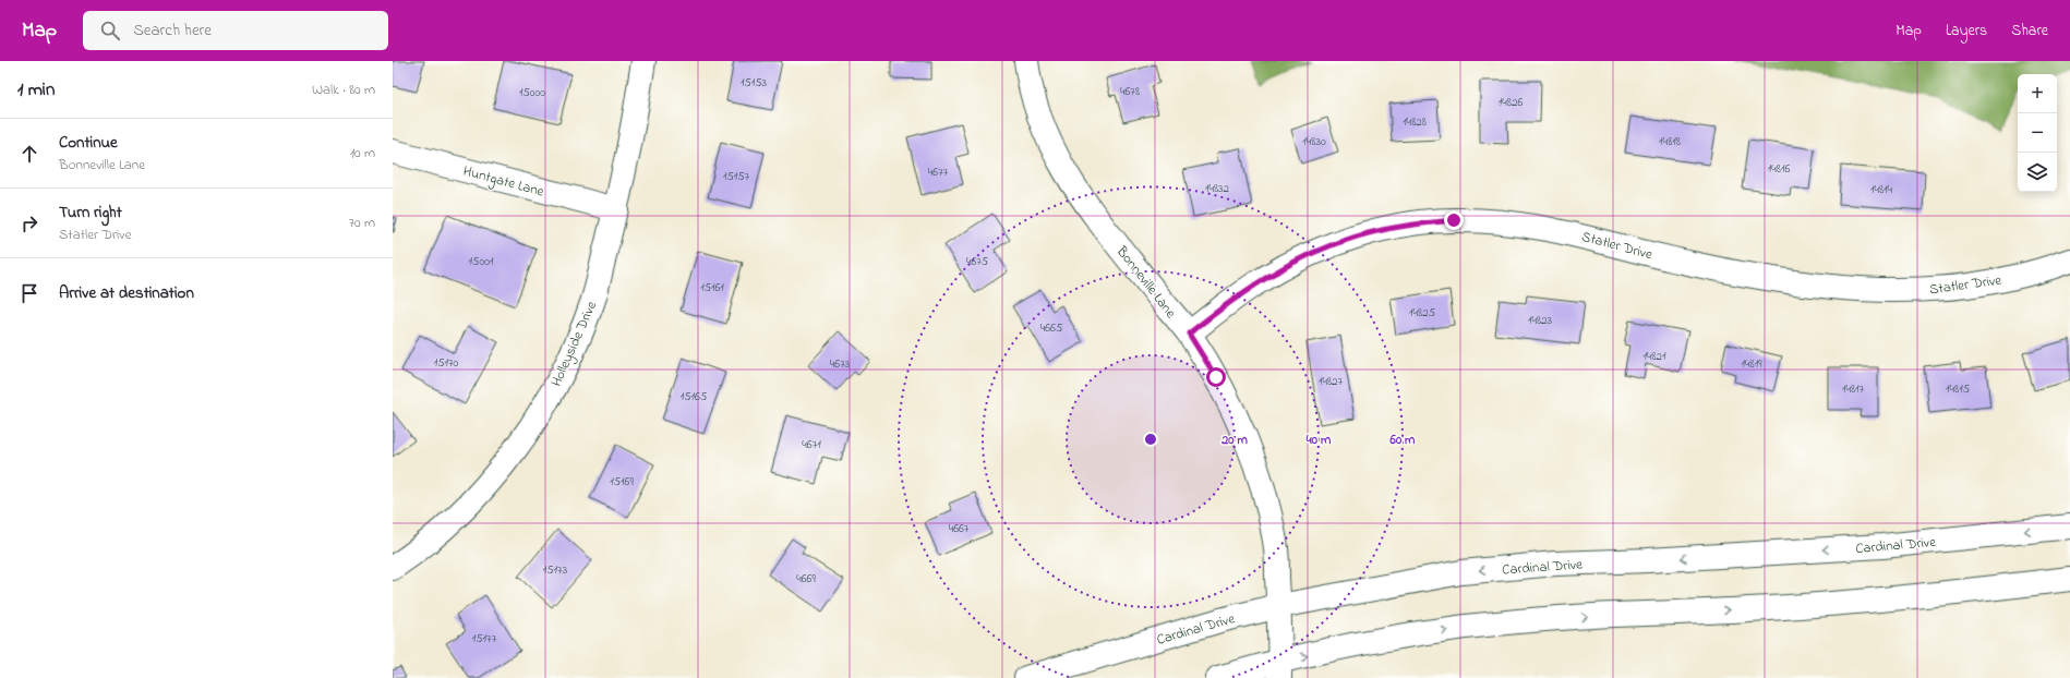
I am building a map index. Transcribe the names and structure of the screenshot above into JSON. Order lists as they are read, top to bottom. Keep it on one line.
{"streets":{"street":["Huntgate Lane","Statler Drive","Bonneville Lane","Holleyside Drive","Cardinal Drive"]},"crossings":[["Huntgate Lane","Holleyside Drive"],["Statler Drive","Bonneville Lane"],["Bonneville Lane","Cardinal Drive"]],"house_numbers":["15153","4678","15000","14826","14828","14830","14818","14816","4677","15157","14832","14814","15001","4675","15161","14825","14823","4665","14821","15170","4673","14819","14827","14817","14815","15165","4671","15169","4667","15173","4669","15177"],"page":{"header":"Map","search":"Search here","nav":["Map","Layers","Share"],"heading":["1 min","Walk · 80 m"],"map_buttons":["+","−"],"list":[["Continue","Bonneville Lane","10 m"],["Turn right","Statler Drive","70 m"],"Arrive at destination"]},"rings":["20 m","40 m","60 m"]}
